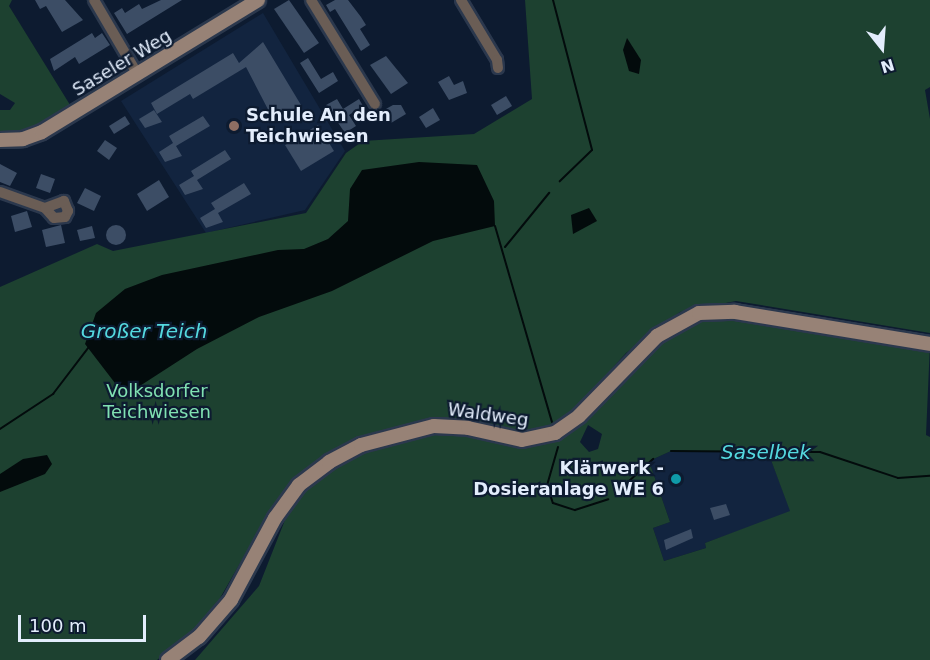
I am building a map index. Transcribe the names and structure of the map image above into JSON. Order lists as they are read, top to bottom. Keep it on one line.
{"streets":{"main road":["Saseler Weg","Waldweg"]},"water":["Großer Teich","Saselbek"],"parks":["Volksdorfer Teichwiesen"],"places":["Schule An den Teichwiesen","Klärwerk - Dosieranlage WE 6"],"scale_bar":"100 m","north":"bottom"}
